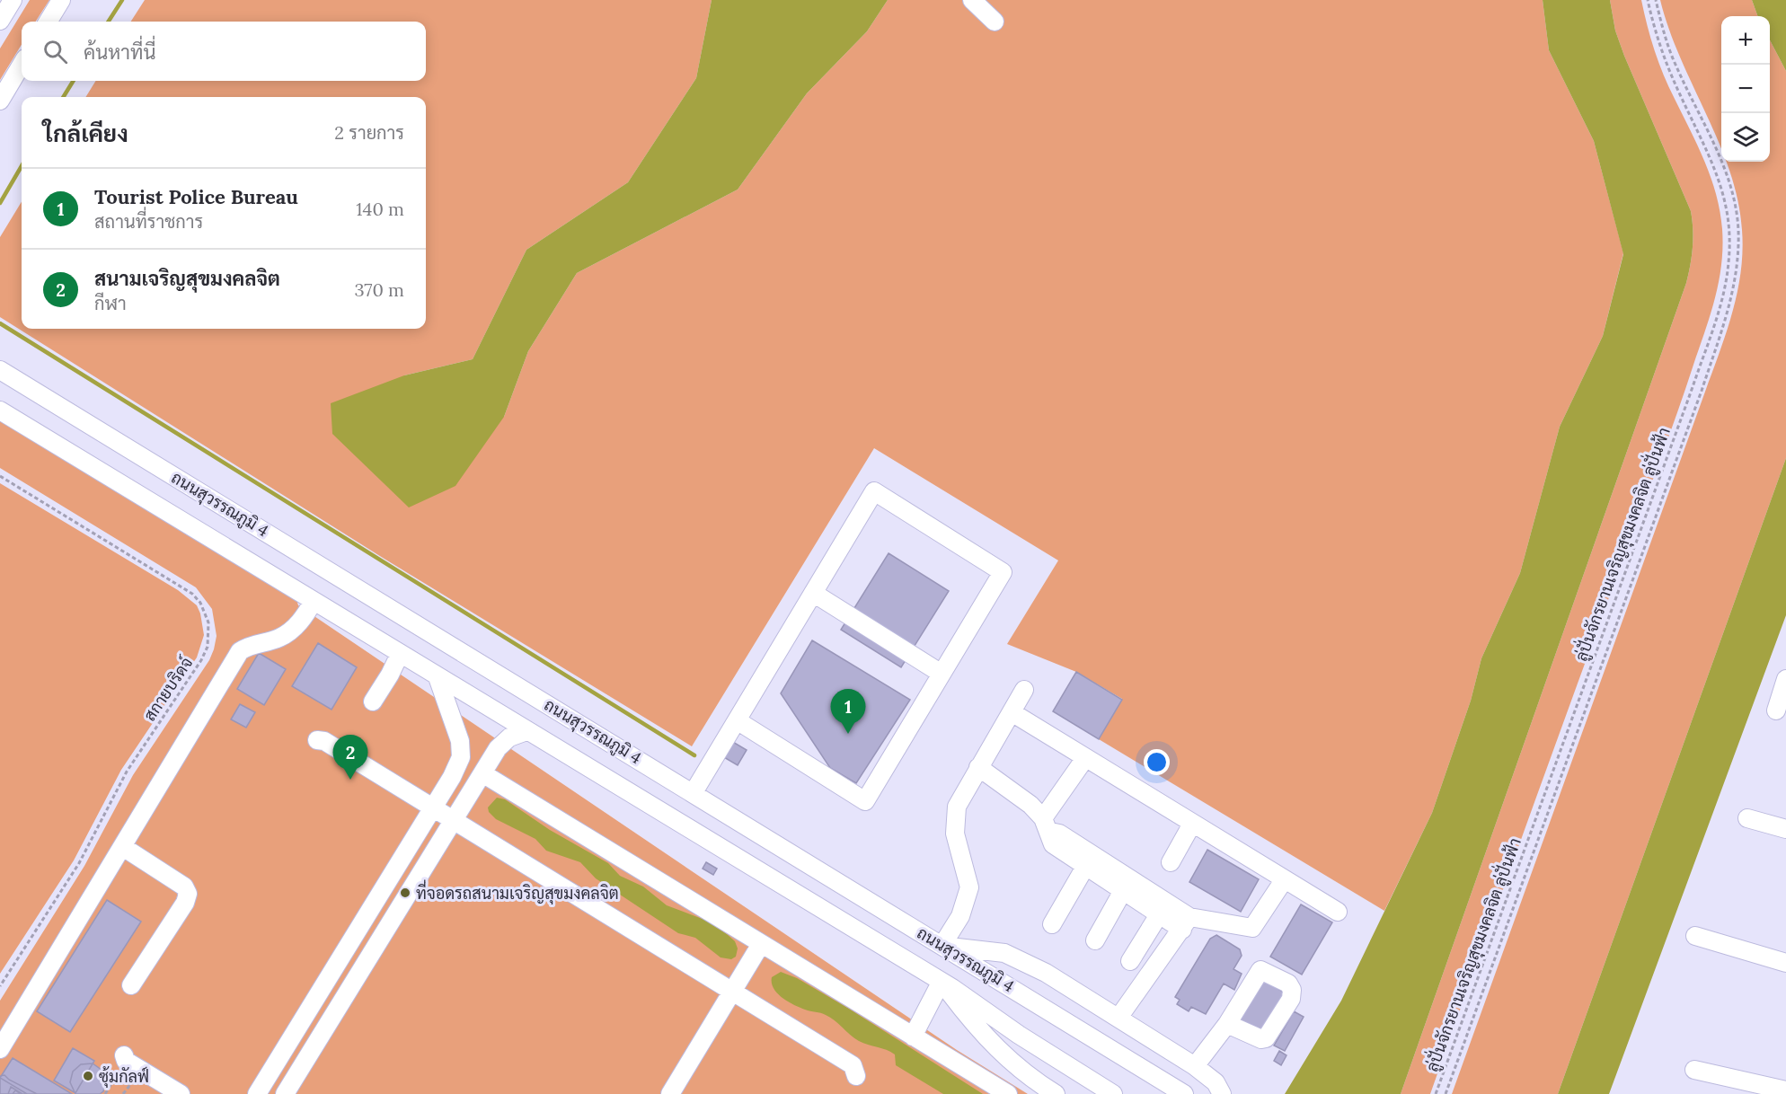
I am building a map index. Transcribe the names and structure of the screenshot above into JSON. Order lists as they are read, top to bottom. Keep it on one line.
{"streets":{"street":["ถนนสุวรรณภูมิ 4"],"path":["ลู่ปั่นจักรยานเจริญสุขมงคลจิต ลู่ปั่นฟ้า","สกายบริดจ์"]},"places":["ที่จอดรถสนามเจริญสุขมงคลจิต","ซุ้มกัลฟ์"],"page":{"map_buttons":["+","−"],"search":"ค้นหาที่นี่","heading":["ใกล้เคียง","2 รายการ"],"list":[{"mark":"1","name":"Tourist Police Bureau","note":"สถานที่ราชการ","value":"140 m"},{"mark":"2","name":"สนามเจริญสุขมงคลจิต","note":"กีฬา","value":"370 m"}],"pins":["1","2"]}}
